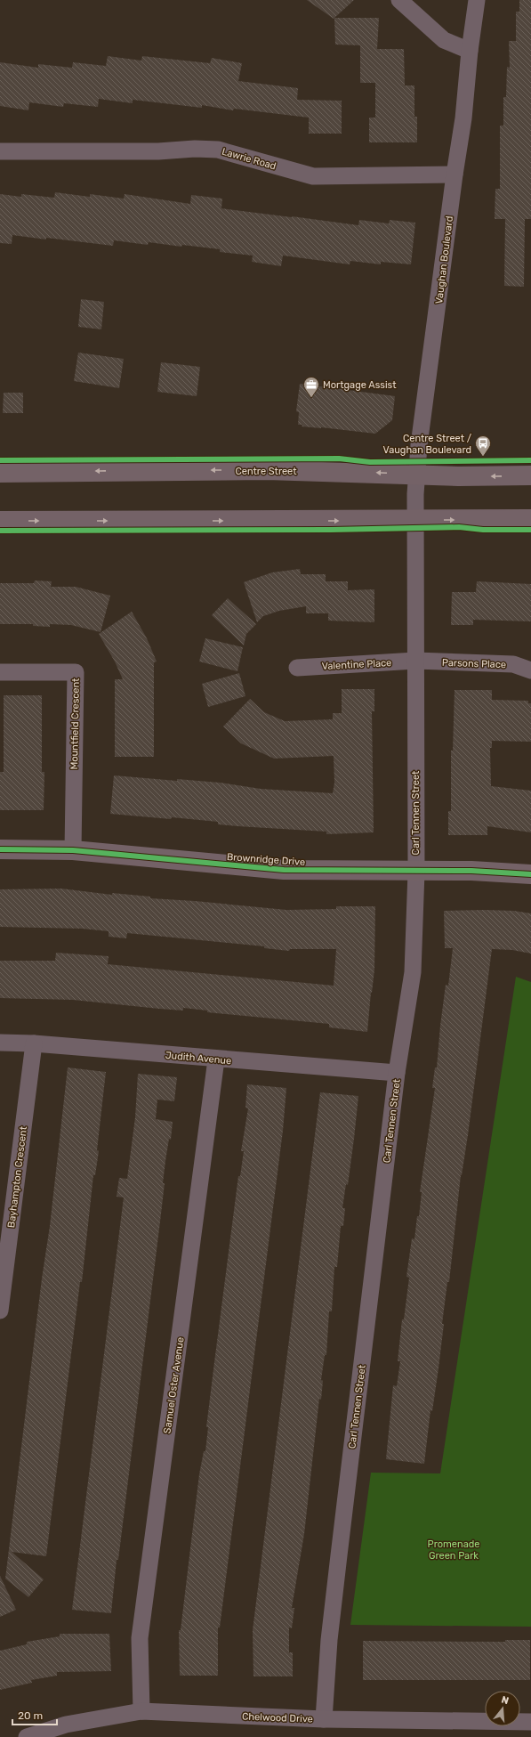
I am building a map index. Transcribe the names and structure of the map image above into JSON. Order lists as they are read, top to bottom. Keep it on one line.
{"streets":{"main road":["Centre Street","Brownridge Drive"],"street":["Lawrie Road","Vaughan Boulevard","Parsons Place","Valentine Place","Mountfield Crescent","Carl Tennen Street","Judith Avenue","Bayhampton Crescent","Samuel Oster Avenue","Chelwood Drive"]},"crossings":[["Lawrie Road","Vaughan Boulevard"],["Vaughan Boulevard","Centre Street"],["Vaughan Boulevard","Carl Tennen Street"],["Parsons Place","Valentine Place"],["Parsons Place","Carl Tennen Street"],["Valentine Place","Carl Tennen Street"],["Mountfield Crescent","Brownridge Drive"],["Carl Tennen Street","Brownridge Drive"],["Carl Tennen Street","Judith Avenue"],["Carl Tennen Street","Chelwood Drive"],["Judith Avenue","Bayhampton Crescent"],["Judith Avenue","Samuel Oster Avenue"],["Samuel Oster Avenue","Chelwood Drive"]],"parks":["Promenade Green Park"],"places":{"office":["Mortgage Assist"],"bus stop":["Centre Street / Vaughan Boulevard"]},"scale_bar":"20 m","north":"top"}
